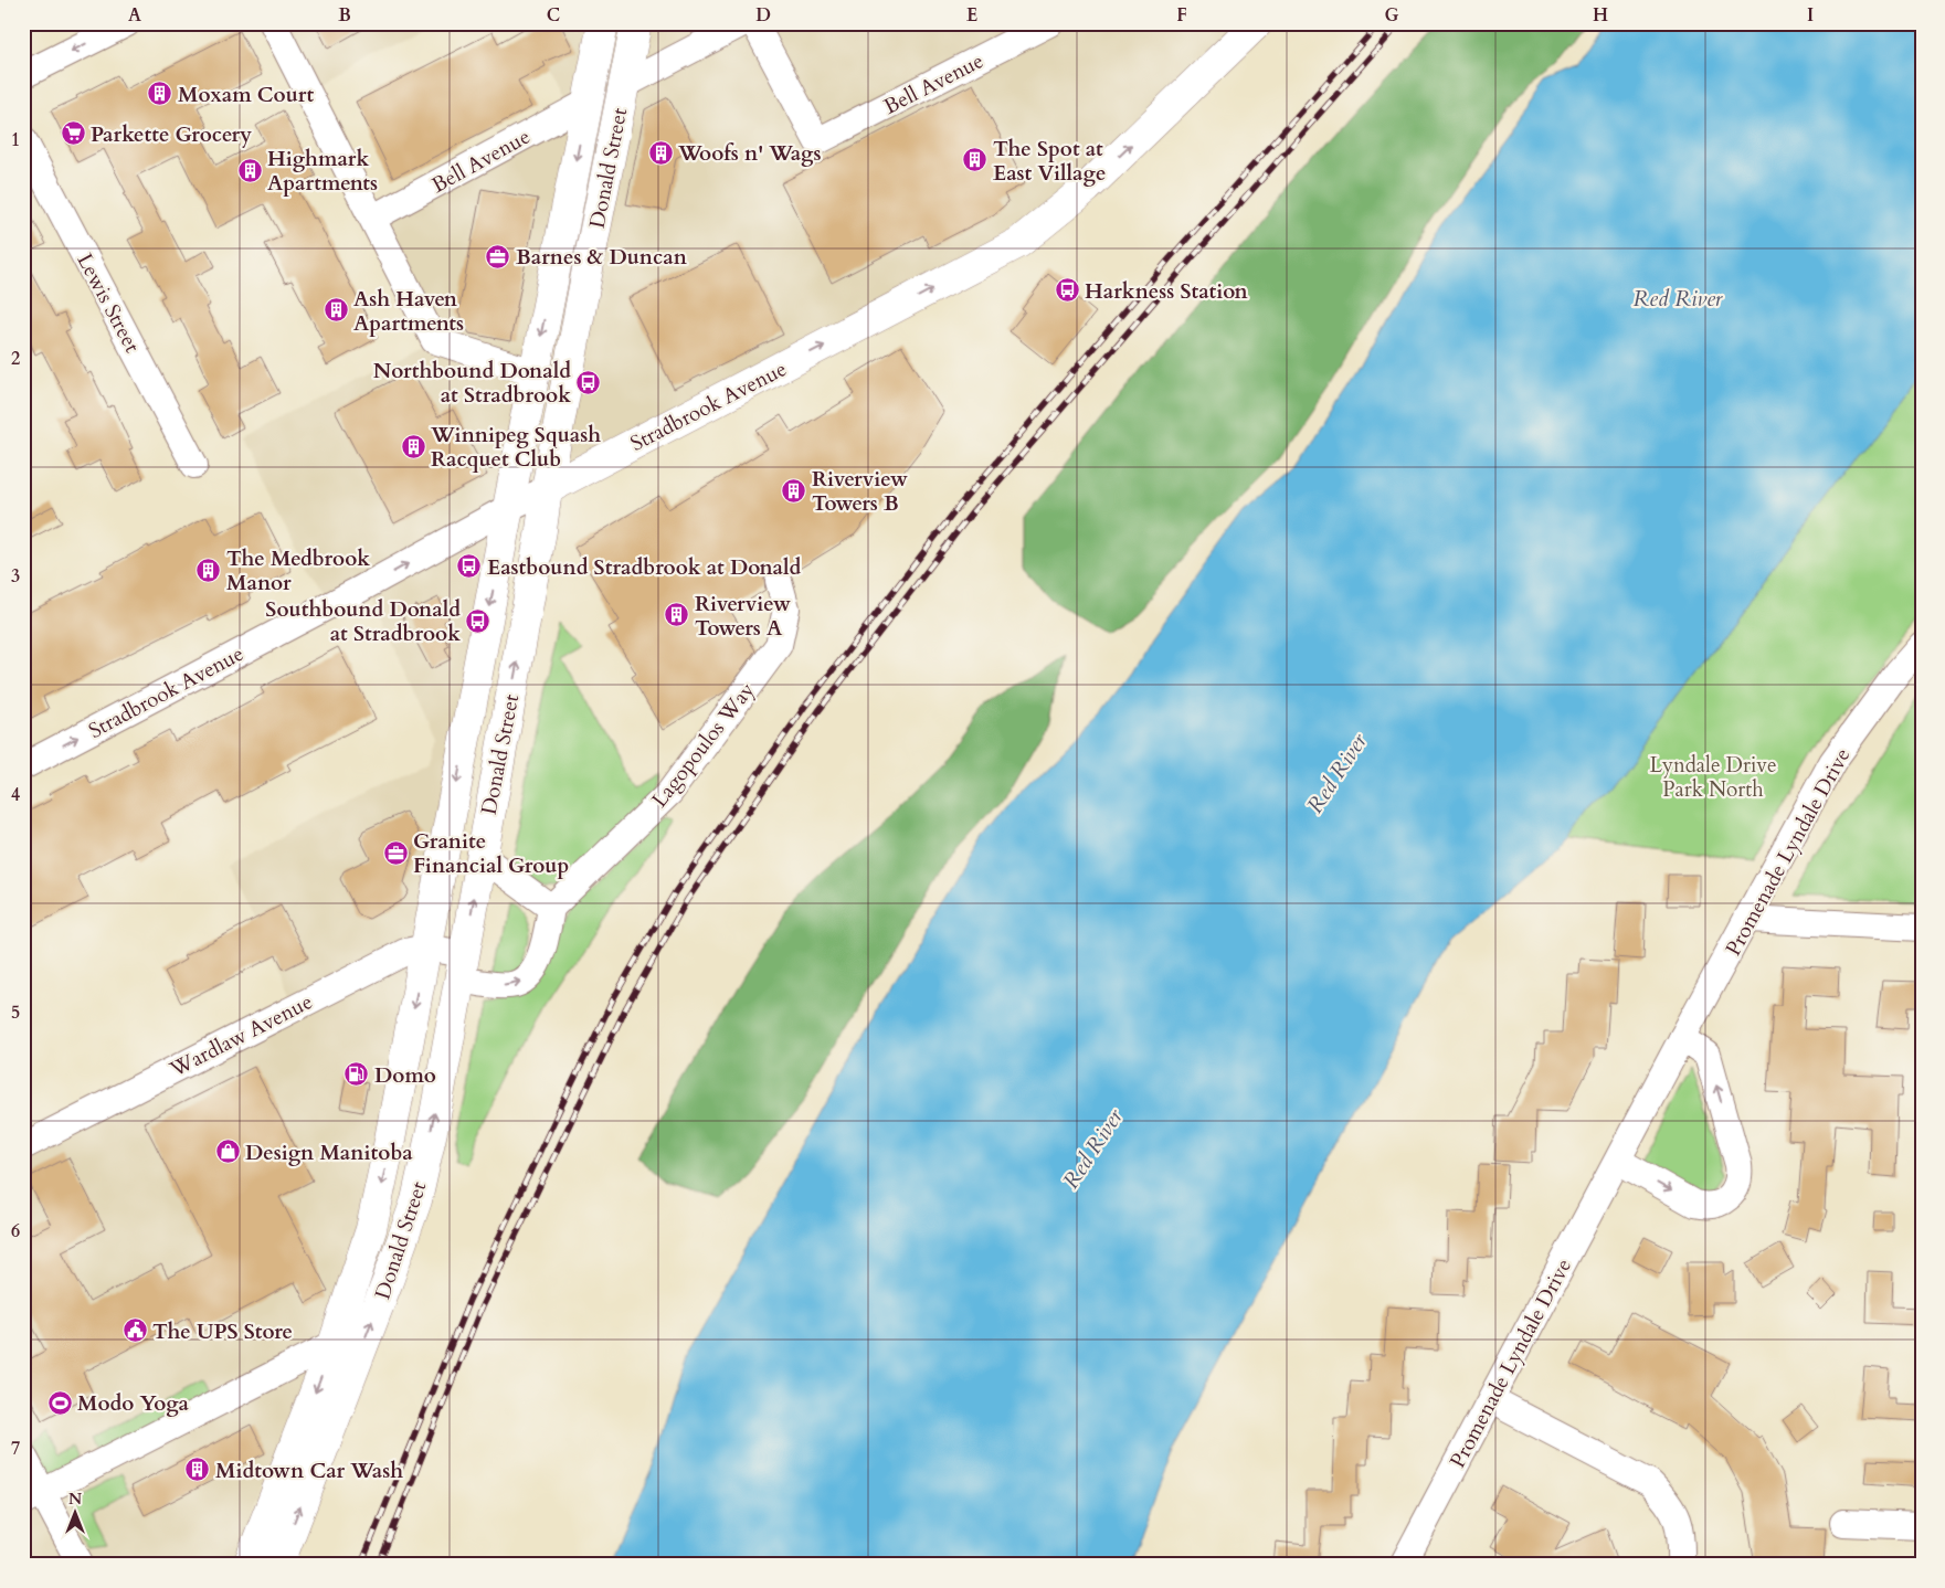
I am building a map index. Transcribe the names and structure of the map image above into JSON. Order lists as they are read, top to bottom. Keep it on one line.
{"streets":{"main road":["Donald Street","Stradbrook Avenue"],"street":["Bell Avenue","Lewis Street","Lagopoulos Way","Promenade Lyndale Drive","Wardlaw Avenue"]},"crossings":[["Bell Avenue","Donald Street"],["Donald Street","Stradbrook Avenue"],["Donald Street","Wardlaw Avenue"]],"one_way":["Stradbrook Avenue"],"water":["Red River"],"parks":["Lyndale Drive Park North"],"places":{"building":["Moxam Court","Woofs n' Wags","The Spot at East Village","Highmark Apartments","Ash Haven Apartments","Winnipeg Squash Racquet Club","Riverview Towers B","The Medbrook Manor","Riverview Towers A","Midtown Car Wash"],"supermarket":["Parkette Grocery"],"office":["Barnes & Duncan","Granite Financial Group"],"bus stop":["Harkness Station","Northbound Donald at Stradbrook","Eastbound Stradbrook at Donald","Southbound Donald at Stradbrook"],"fuel station":["Domo"],"shop":["Design Manitoba"],"public building":["The UPS Store"],"sports":["Modo Yoga"]},"north":"top","grid":{"columns":["A","B","C","D","E","F","G","H","I"],"rows":["1","2","3","4","5","6","7"]}}
